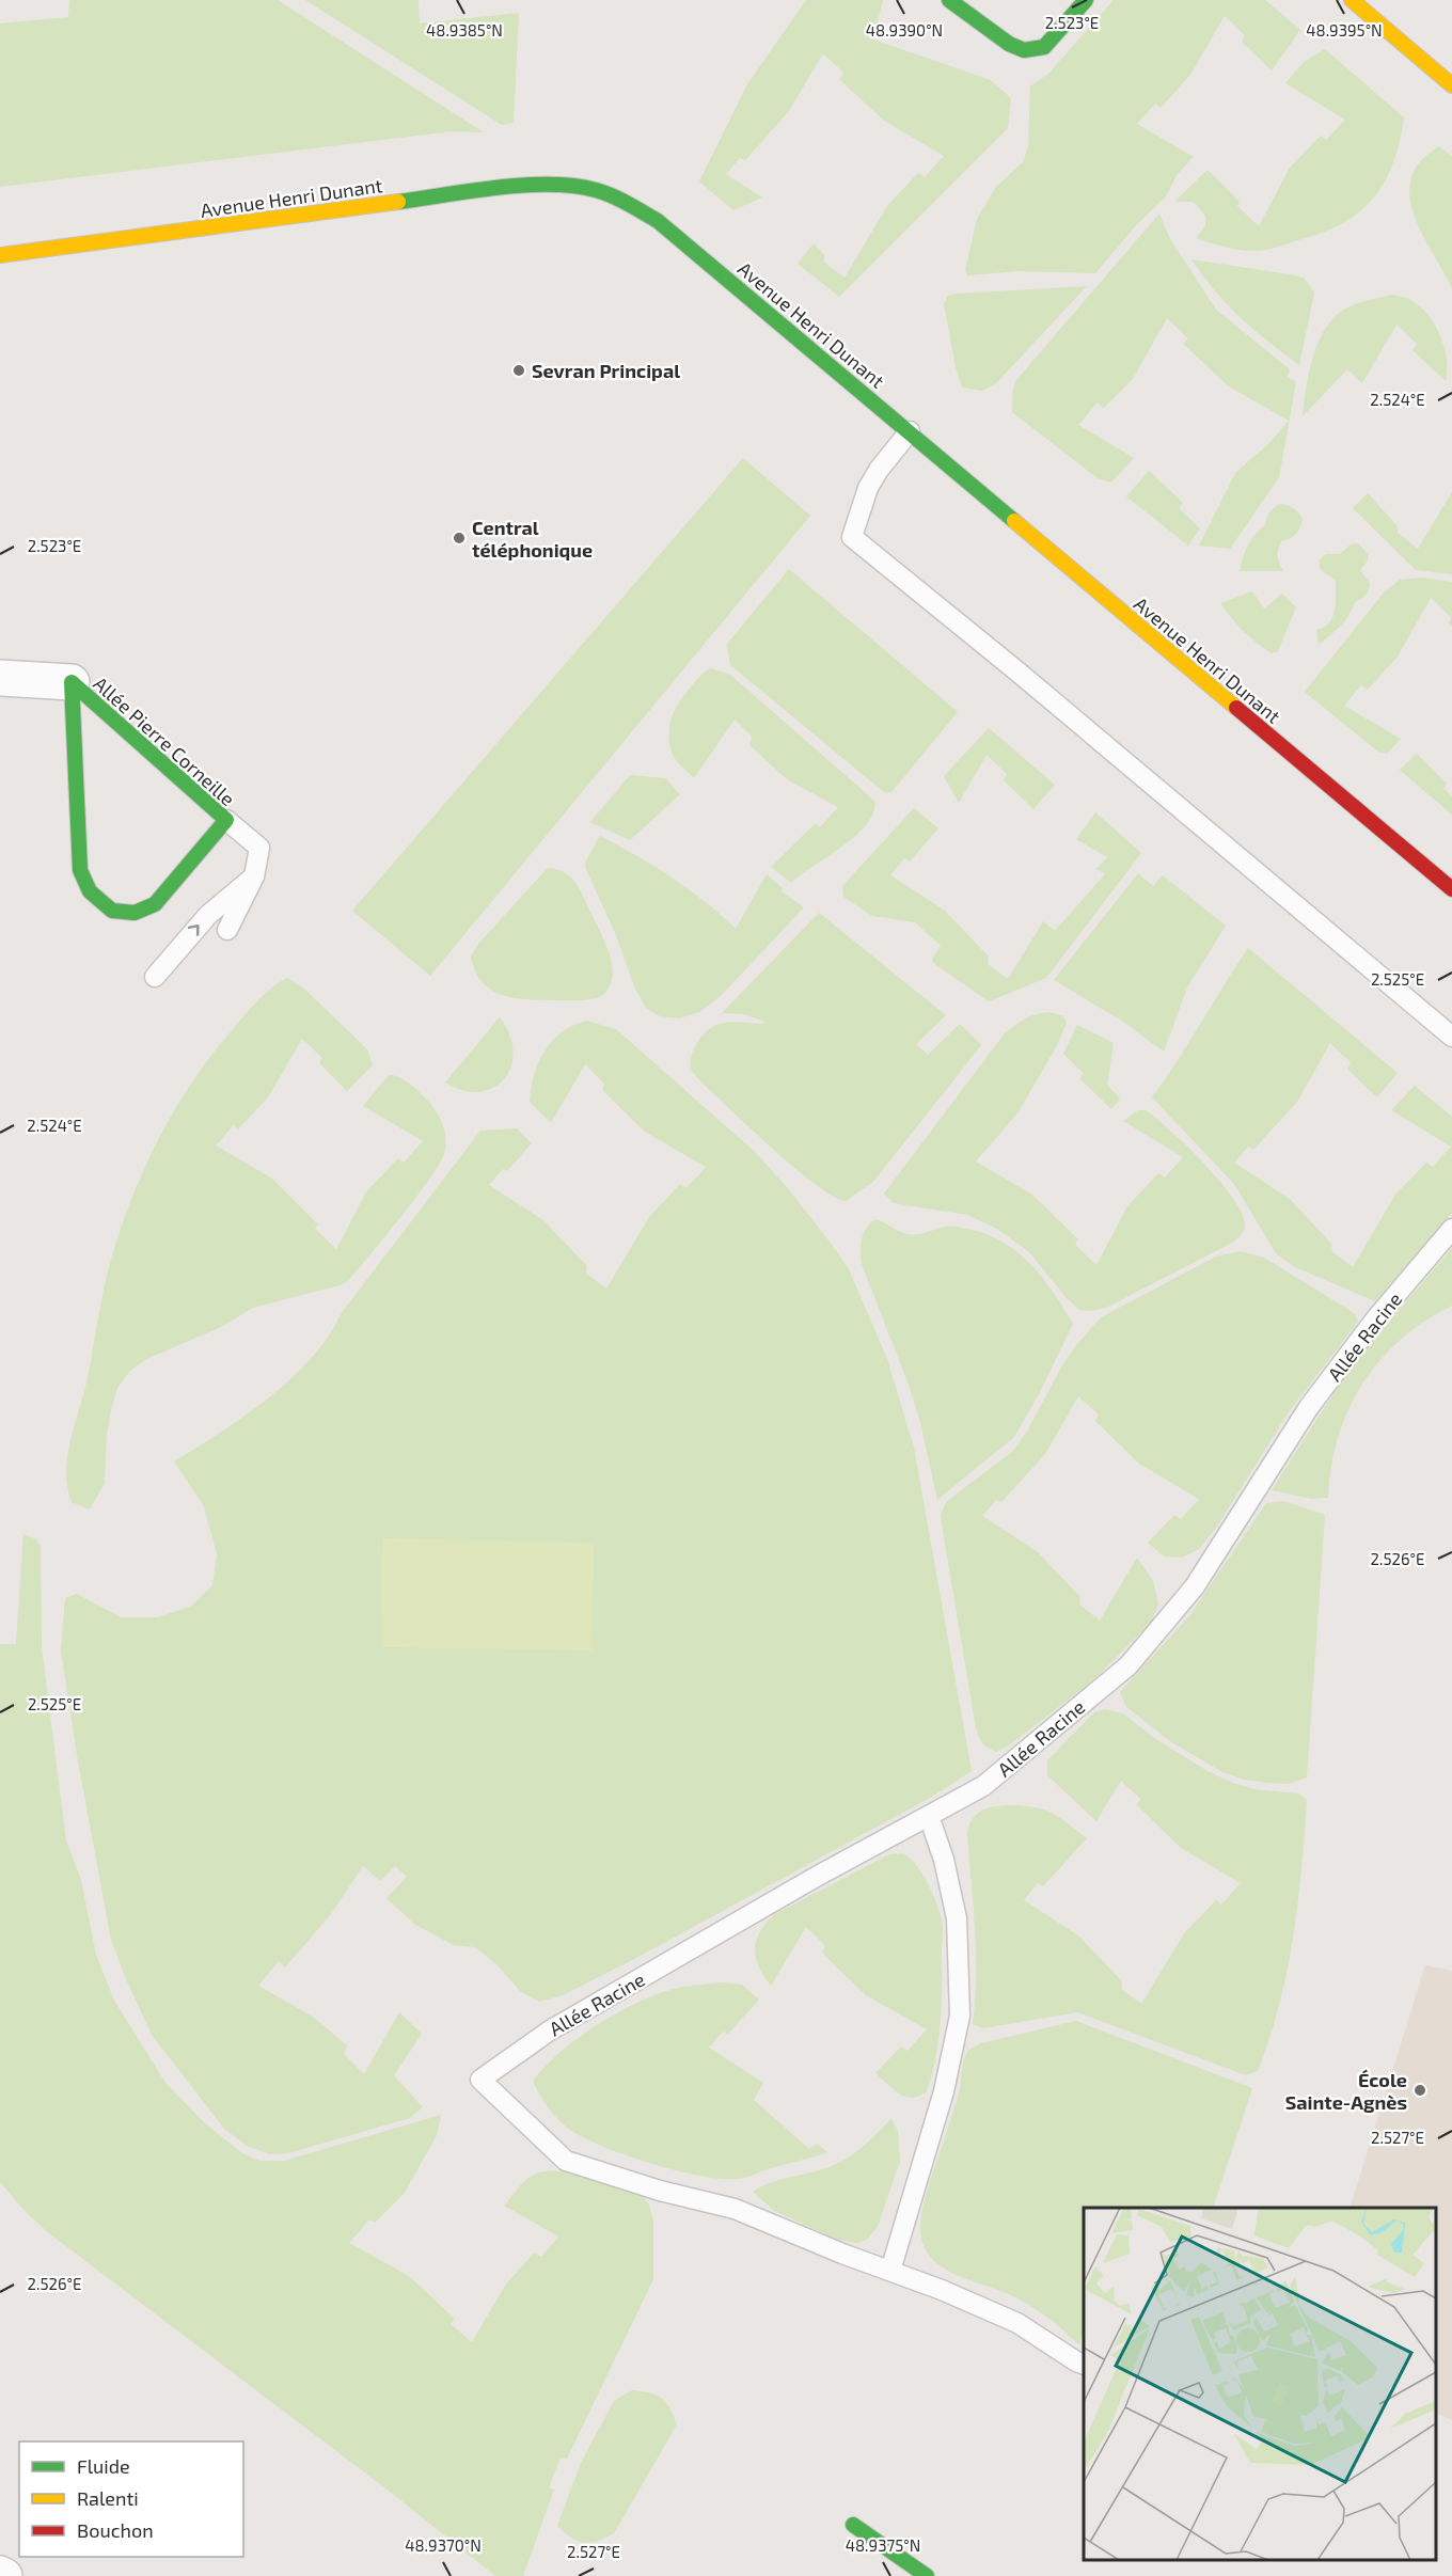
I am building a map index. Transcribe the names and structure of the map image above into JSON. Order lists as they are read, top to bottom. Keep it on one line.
{"streets":{"street":["Avenue Henri Dunant","Allée Pierre Corneille"],"lane":["Allée Racine"]},"places":["Sevran Principal","Central téléphonique","École Sainte-Agnès"],"legend":["Fluide","Ralenti","Bouchon"],"coordinates":["2.523°E","48.9385°N","48.9390°N","48.9395°N","2.524°E","2.525°E","2.526°E","2.527°E","48.9370°N","48.9375°N"]}
